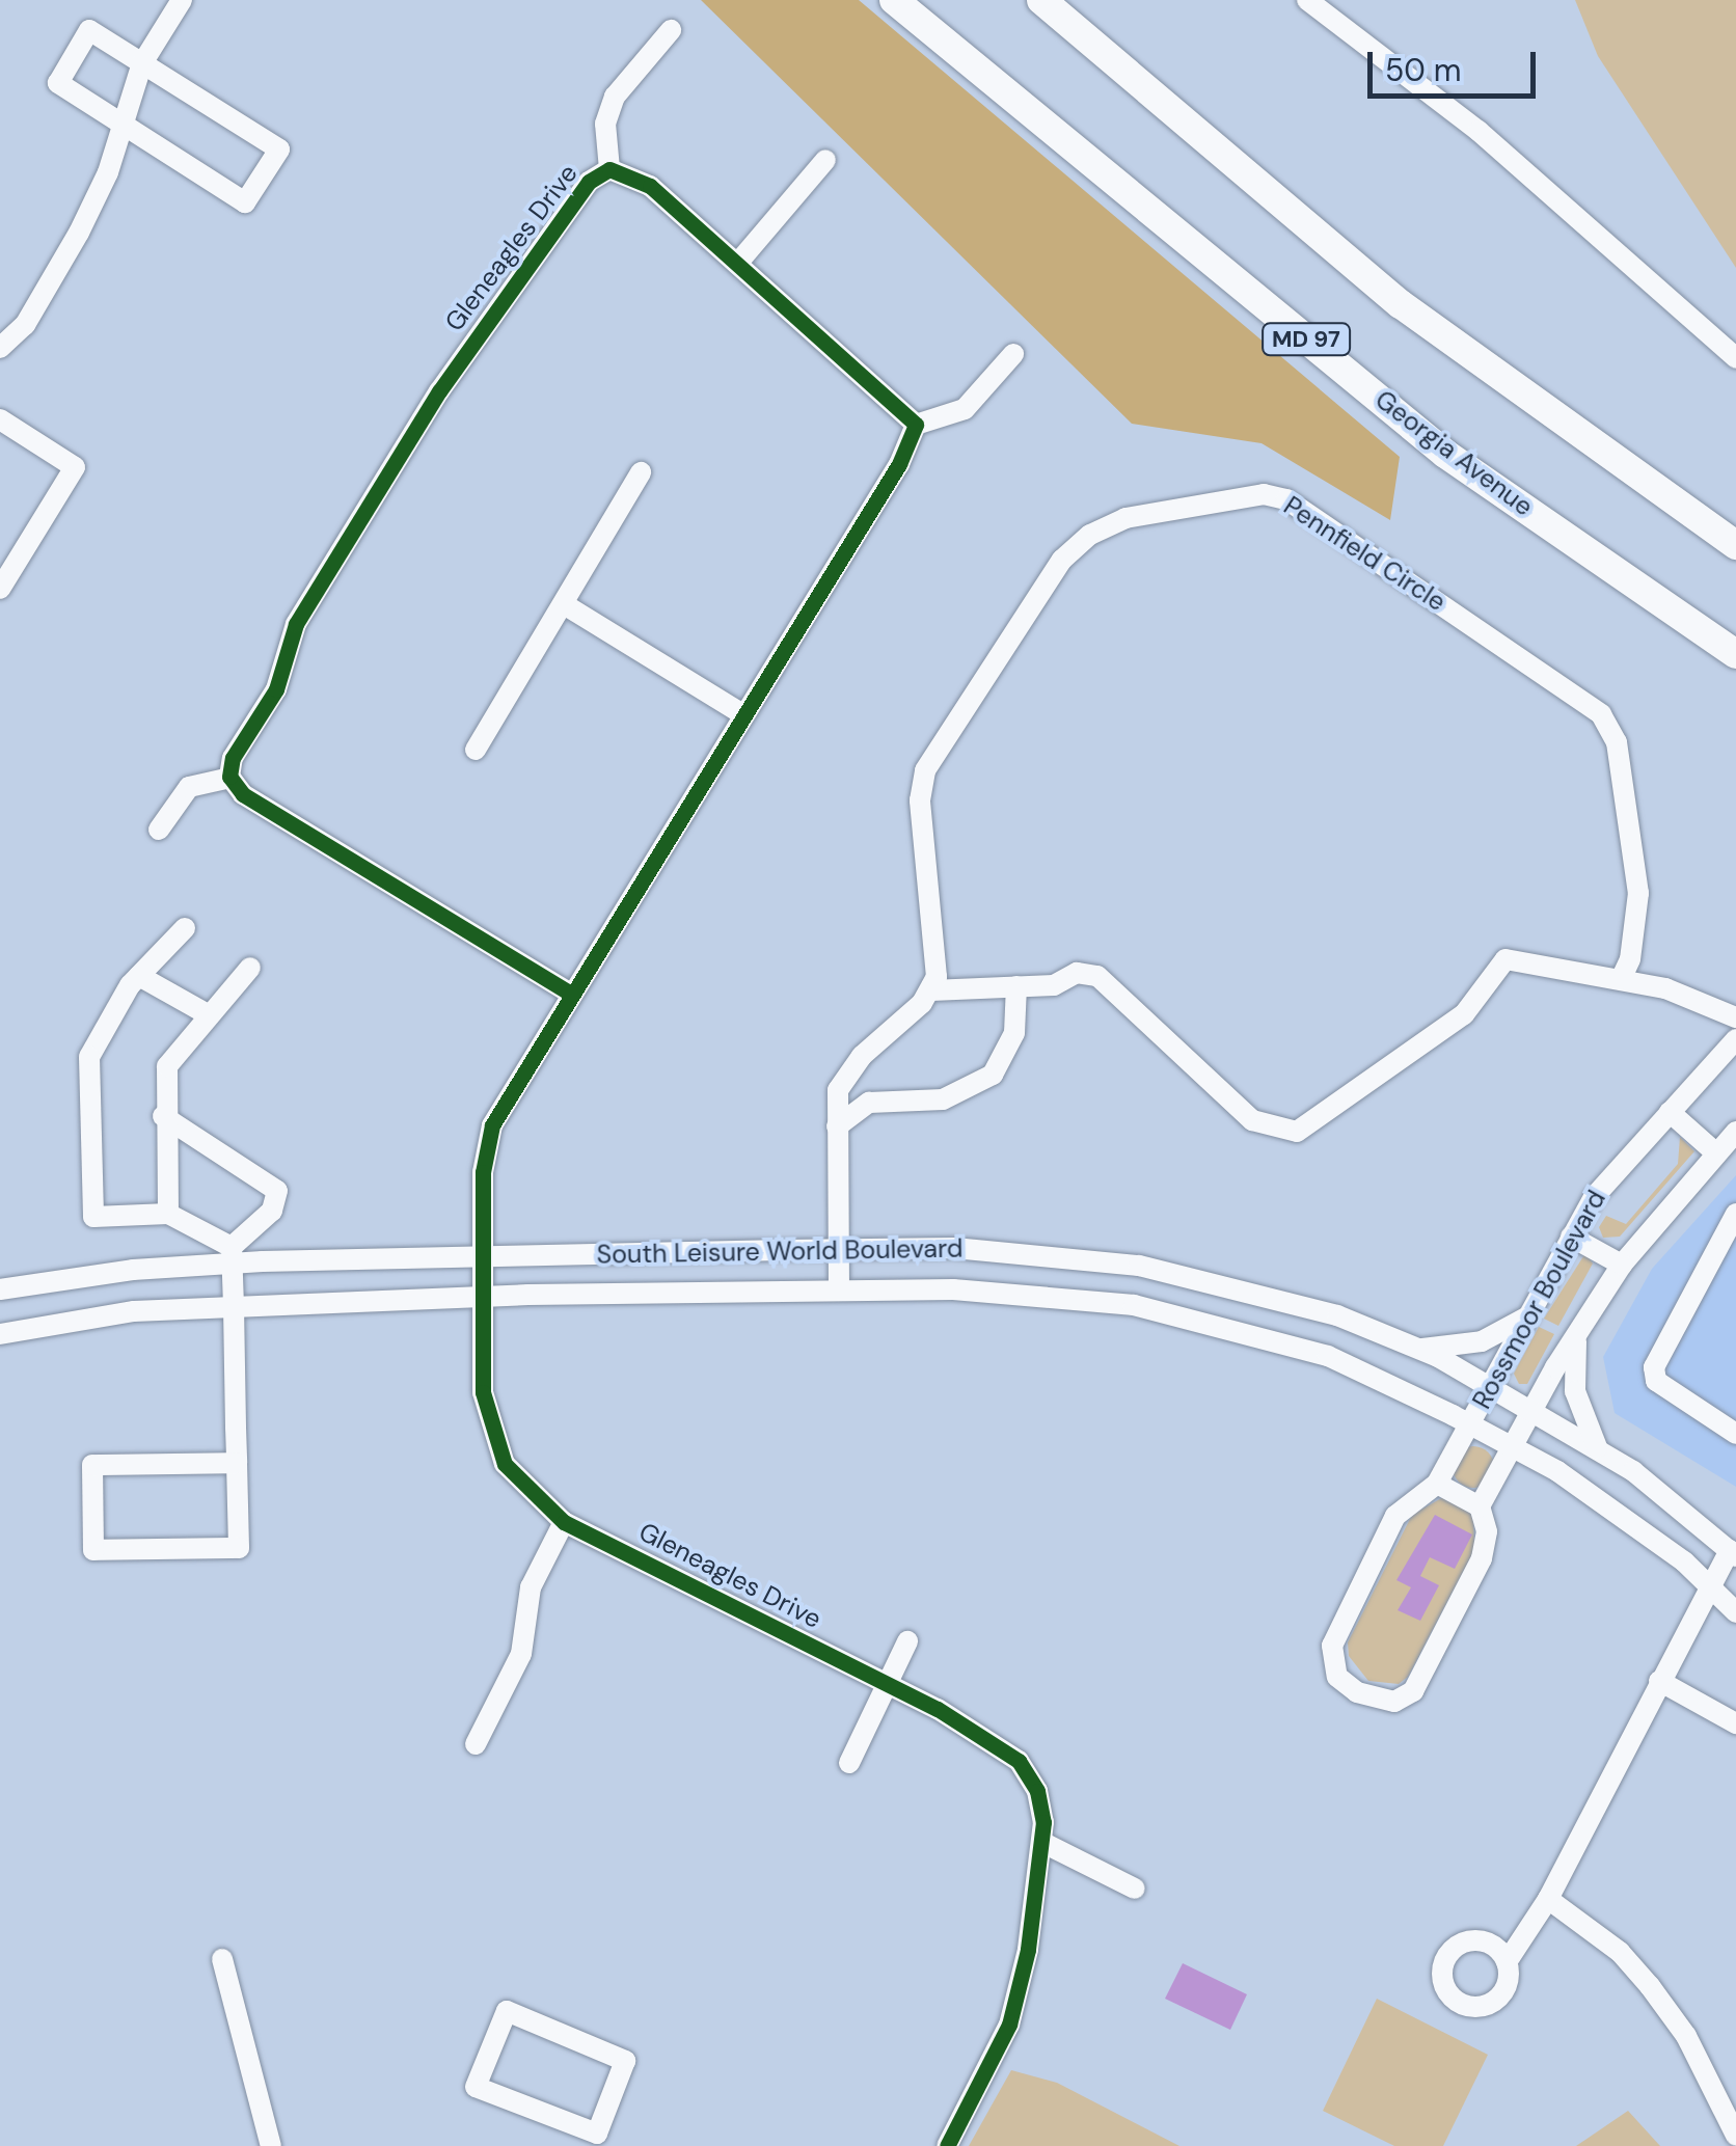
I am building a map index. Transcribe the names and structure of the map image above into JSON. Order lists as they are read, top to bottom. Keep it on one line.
{"streets":{"main road":["MD 97","Georgia Avenue"],"street":["Gleneagles Drive","Pennfield Circle","South Leisure World Boulevard","Rossmoor Boulevard"]},"crossings":[["Gleneagles Drive","South Leisure World Boulevard"],["South Leisure World Boulevard","Rossmoor Boulevard"]],"scale_bar":"50 m"}
